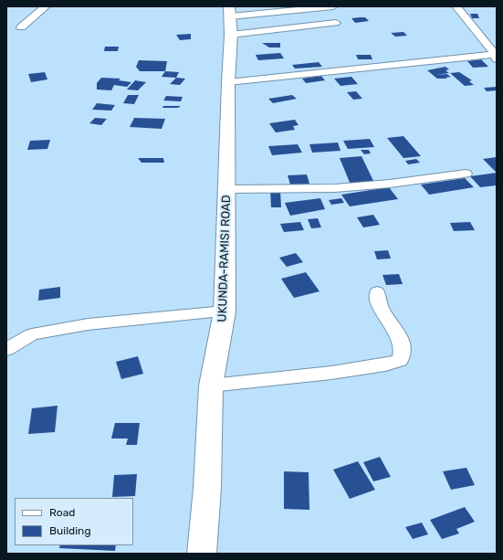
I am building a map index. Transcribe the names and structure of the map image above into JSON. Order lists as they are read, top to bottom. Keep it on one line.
{"streets":{"highway":["UKUNDA-RAMISI ROAD"]},"legend":["Road","Building"]}
